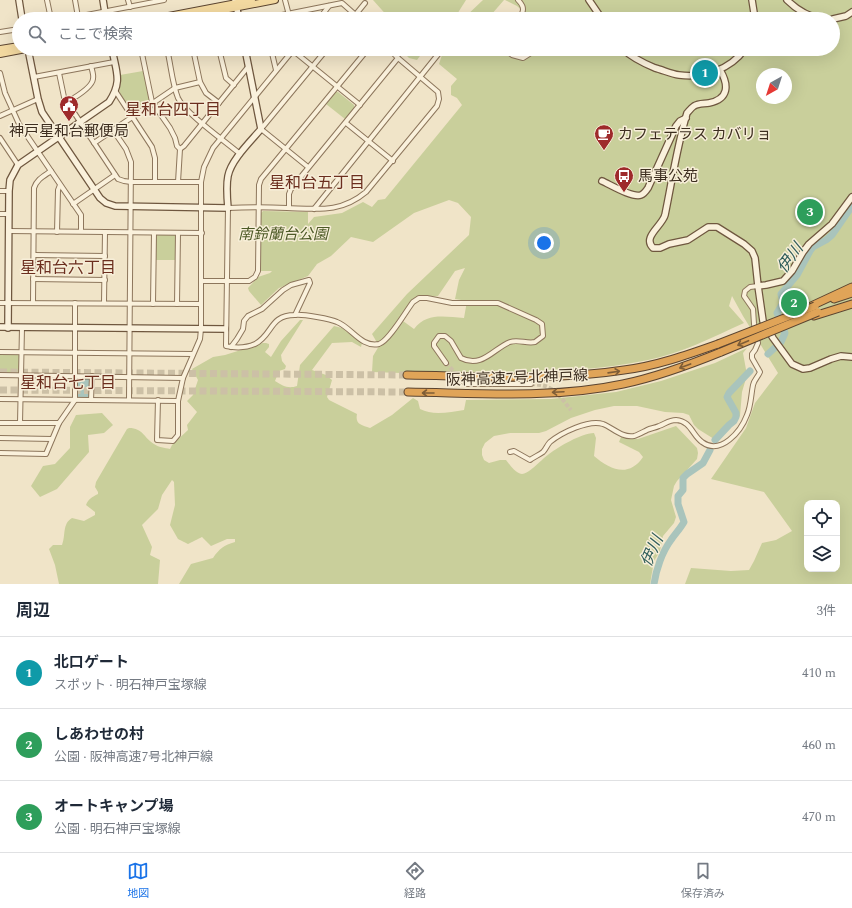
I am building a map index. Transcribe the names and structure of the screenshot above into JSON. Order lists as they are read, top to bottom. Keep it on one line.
{"streets":{"highway":["阪神高速7号北神戸線"]},"districts":["星和台四丁目","星和台五丁目","星和台六丁目","星和台七丁目"],"water":["伊川"],"parks":["南鈴蘭台公園"],"places":{"public building":["神戸星和台郵便局"],"cafe":["カフェテラス カバリョ"],"bus stop":["馬事公苑"]},"north":"bottom left","page":{"search":"ここで検索","pins":["1","3","2"],"heading":["周辺","3件"],"list":[{"mark":"1","name":"北口ゲート","note":"スポット · 明石神戸宝塚線","value":"410 m"},{"mark":"2","name":"しあわせの村","note":"公園 · 阪神高速7号北神戸線","value":"460 m"},{"mark":"3","name":"オートキャンプ場","note":"公園 · 明石神戸宝塚線","value":"470 m"}],"nav":["地図","経路","保存済み"]}}
